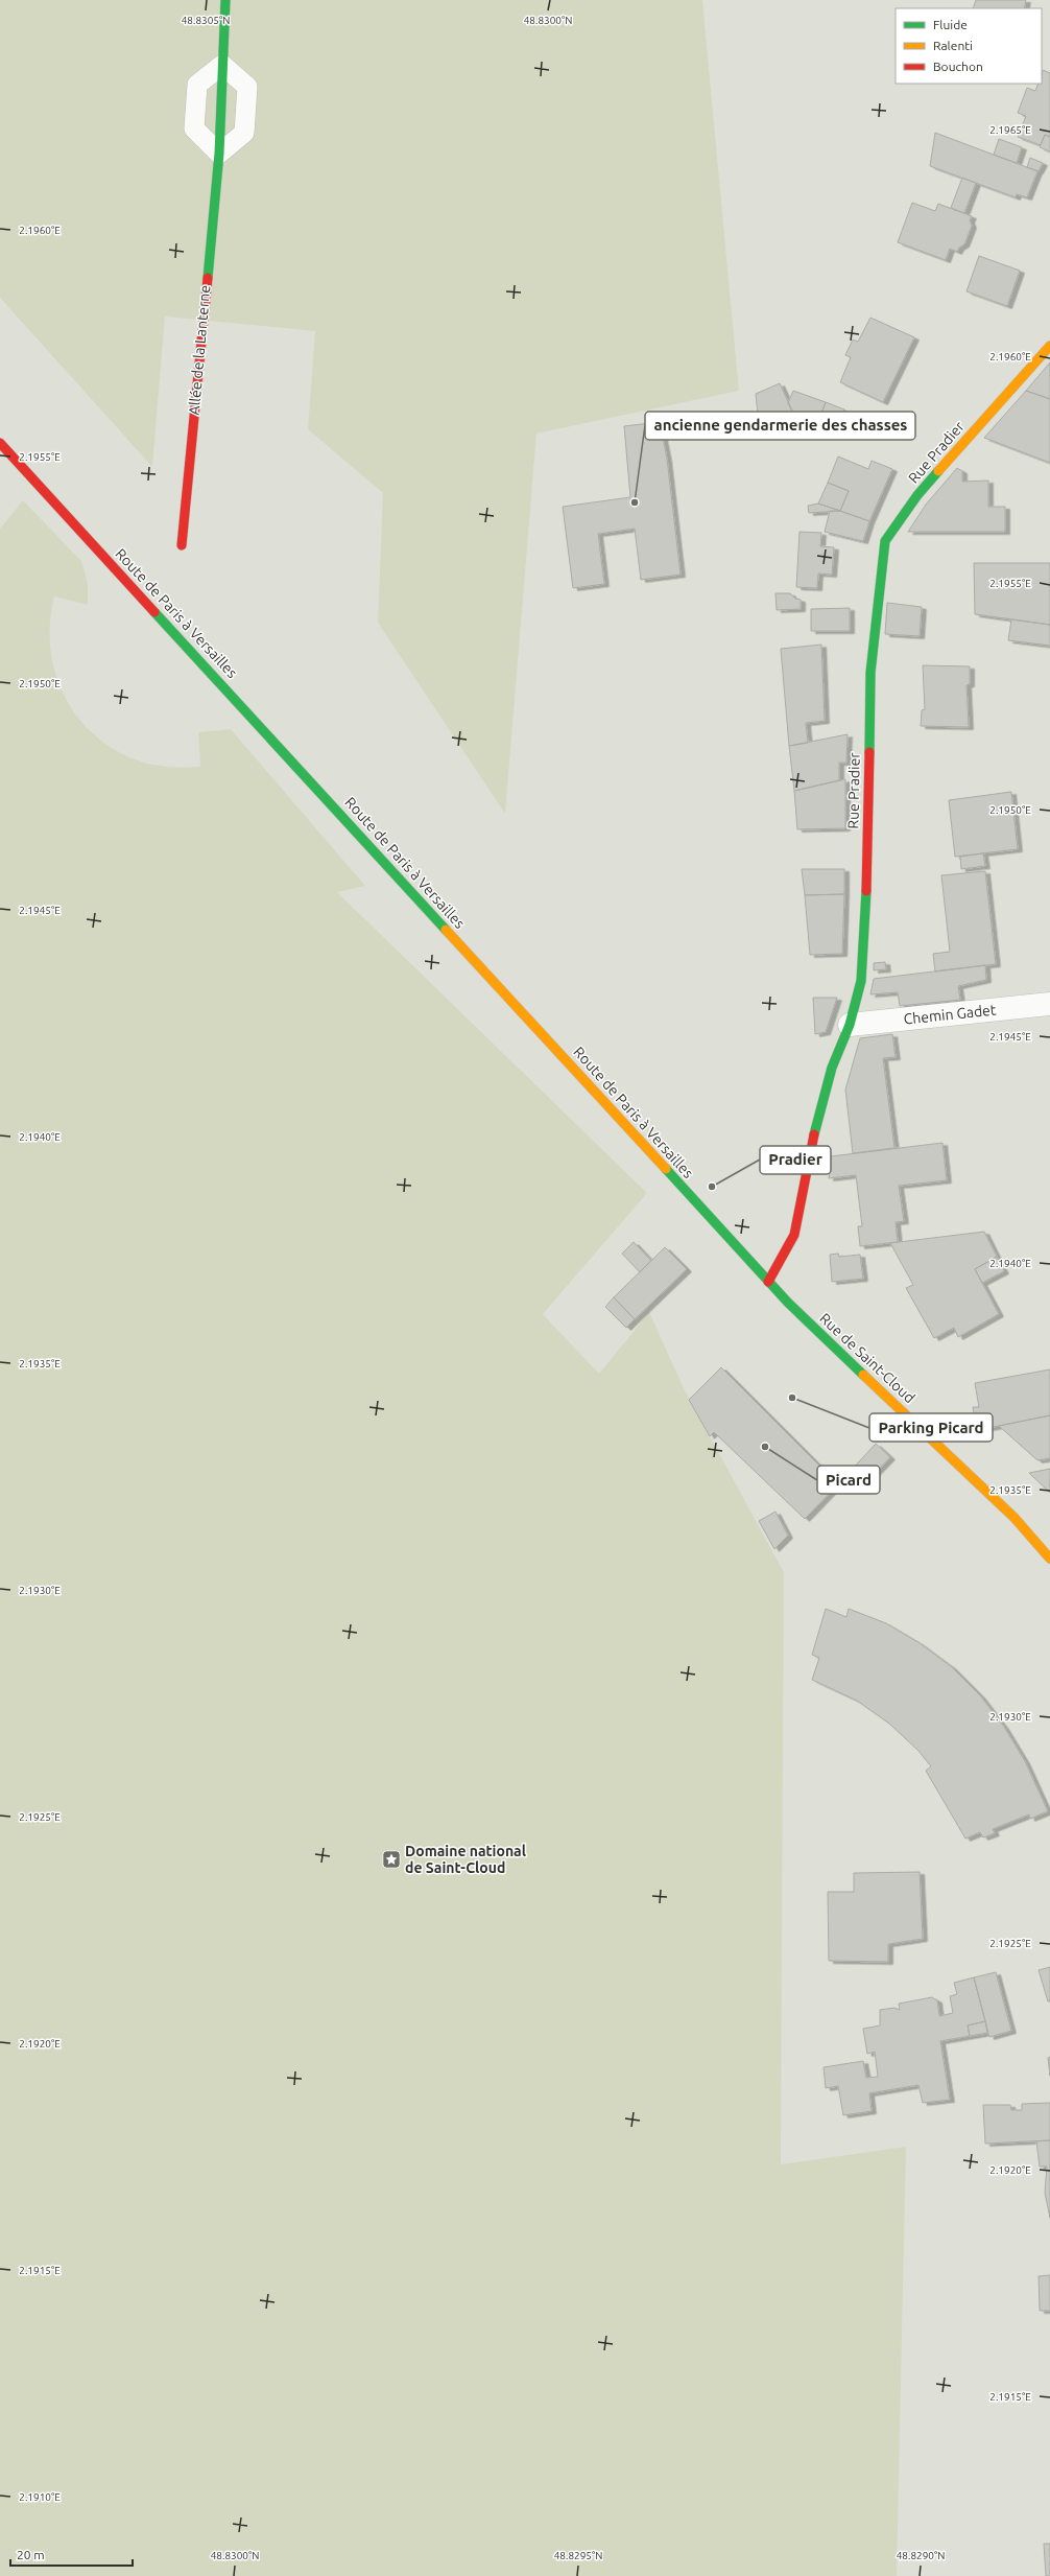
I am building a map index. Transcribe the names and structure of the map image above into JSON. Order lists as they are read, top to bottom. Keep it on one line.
{"streets":{"main road":["Allée de la Lanterne","Rue Pradier","Route de Paris à Versailles","Rue de Saint-Cloud"],"street":["Chemin Gadet"]},"crossings":[["Rue Pradier","Route de Paris à Versailles"],["Rue Pradier","Chemin Gadet"],["Route de Paris à Versailles","Rue de Saint-Cloud"]],"places":{"other":["ancienne gendarmerie des chasses","Pradier","Parking Picard","Picard"],"place":["Domaine national de Saint-Cloud"]},"legend":["Fluide","Ralenti","Bouchon"],"scale_bar":"20 m","coordinates":["48.8305°N","48.8300°N","2.1965°E","2.1960°E","2.1955°E","2.1950°E","2.1945°E","2.1940°E","2.1935°E","2.1930°E","2.1925°E","2.1920°E","2.1915°E","2.1910°E","48.8295°N","48.8290°N"]}
